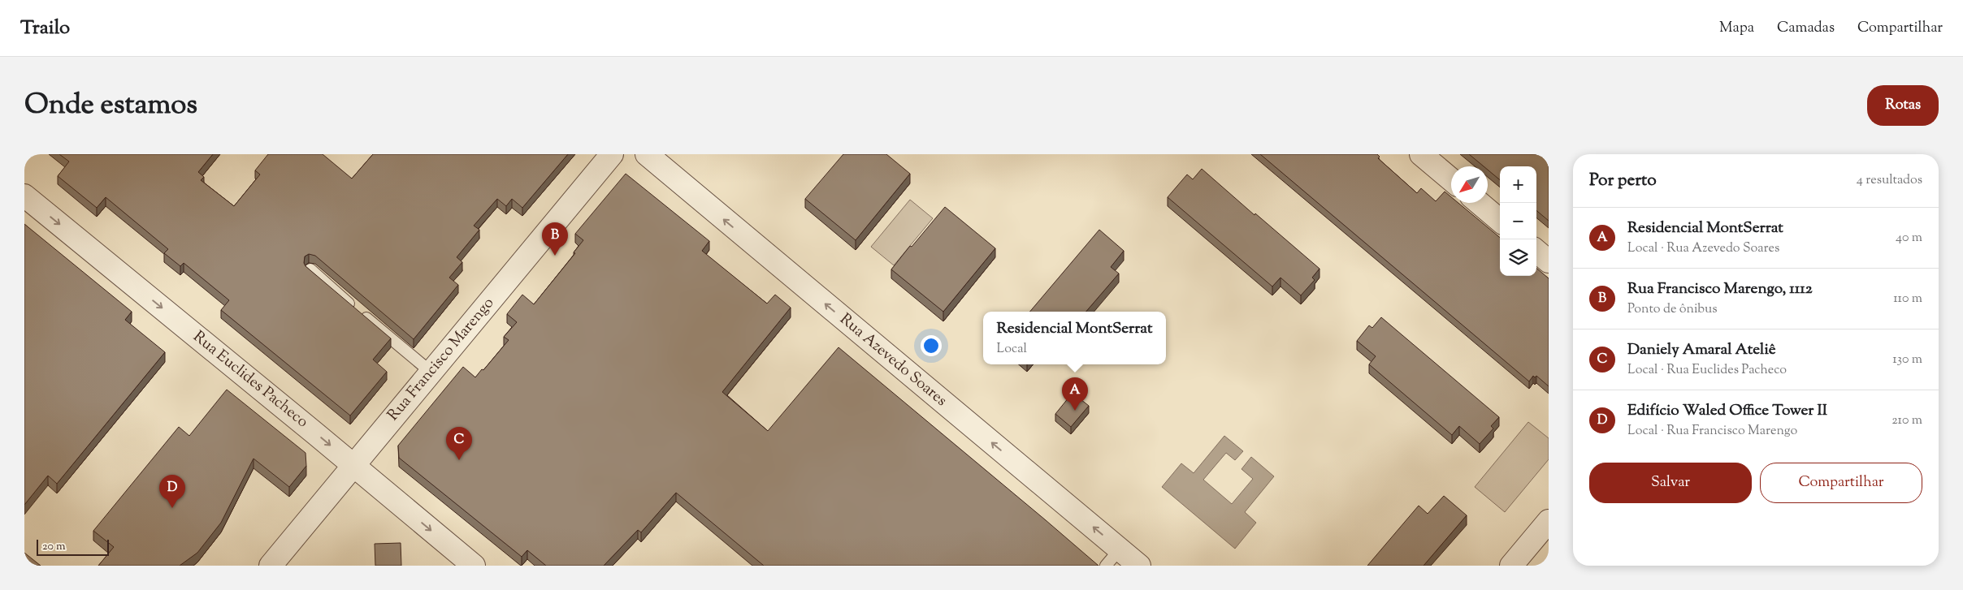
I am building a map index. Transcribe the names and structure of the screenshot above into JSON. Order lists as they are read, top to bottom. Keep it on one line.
{"streets":{"street":["Rua Francisco Marengo","Rua Azevedo Soares","Rua Euclides Pacheco"]},"crossings":[["Rua Francisco Marengo","Rua Euclides Pacheco"]],"one_way":["Rua Azevedo Soares","Rua Euclides Pacheco"],"scale_bar":"20 m","north":"bottom left","page":{"header":"Trailo","nav":["Mapa","Camadas","Compartilhar"],"title":"Onde estamos","buttons":["Rotas",["Salvar","Compartilhar"]],"heading":["Por perto","4 resultados"],"map_buttons":["+","−"],"list":[{"mark":"A","name":"Residencial MontSerrat","note":"Local · Rua Azevedo Soares","value":"40 m"},{"mark":"B","name":"Rua Francisco Marengo, 1112","note":"Ponto de ônibus","value":"110 m"},{"mark":"C","name":"Daniely Amaral Ateliê","note":"Local · Rua Euclides Pacheco","value":"130 m"},{"mark":"D","name":"Edifício Waled Office Tower II","note":"Local · Rua Francisco Marengo","value":"210 m"}],"pins":["B","A","C","D"],"popup":["Residencial MontSerrat","Local"],"scale":"20 m"}}
